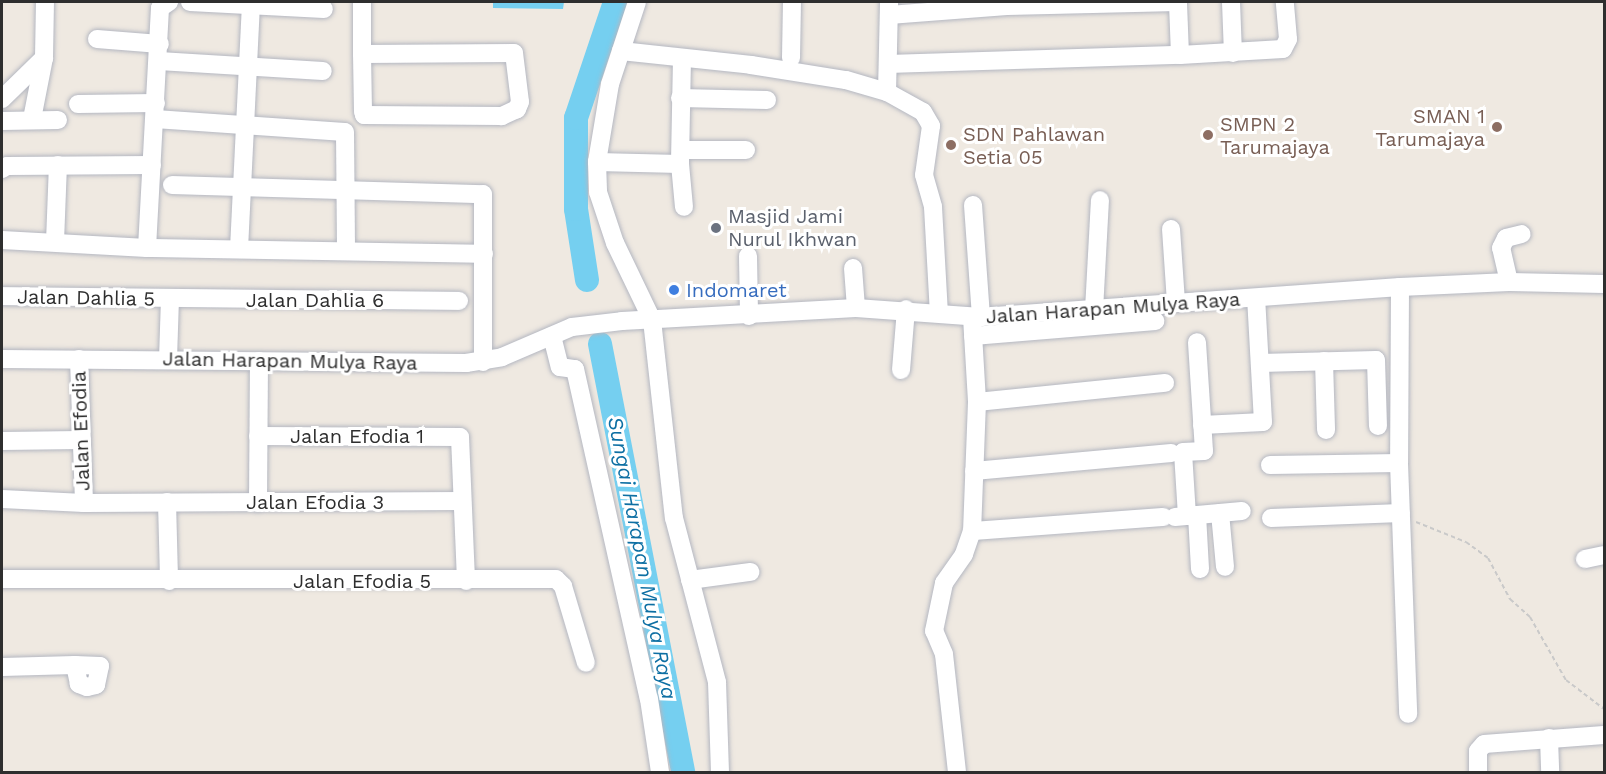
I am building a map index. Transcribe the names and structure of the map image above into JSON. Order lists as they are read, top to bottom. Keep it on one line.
{"streets":{"street":["Jalan Dahlia 5","Jalan Dahlia 6","Jalan Harapan Mulya Raya","Jalan Efodia","Jalan Efodia 1","Jalan Efodia 3","Jalan Efodia 5"]},"crossings":[["Jalan Dahlia 5","Jalan Dahlia 6"],["Jalan Harapan Mulya Raya","Jalan Efodia"],["Jalan Efodia","Jalan Efodia 3"],["Jalan Efodia 1","Jalan Efodia 3"]],"water":["Sungai Harapan Mulya Raya"],"places":["SMAN 1 Tarumajaya","SMPN 2 Tarumajaya","SDN Pahlawan Setia 05","Masjid Jami Nurul Ikhwan","Indomaret"]}
